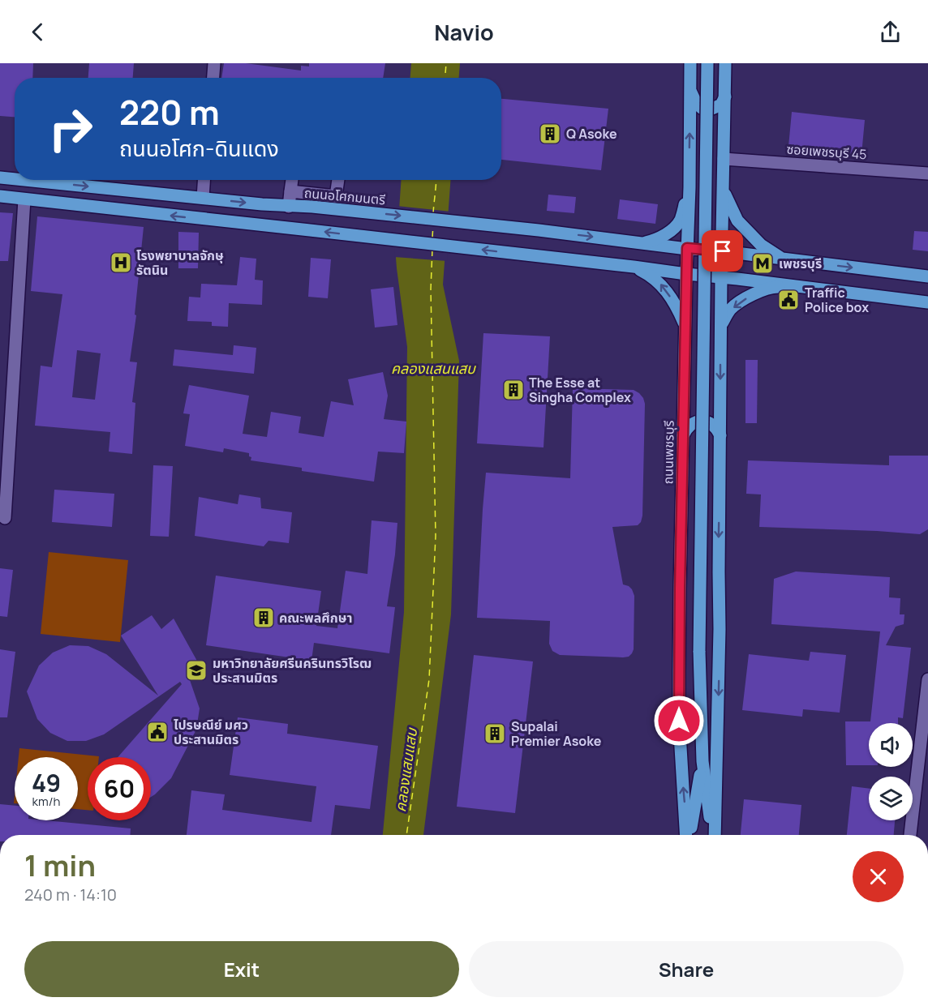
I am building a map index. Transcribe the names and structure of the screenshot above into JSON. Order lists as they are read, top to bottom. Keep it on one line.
{"streets":{"main road":["ถนนอโศกมนตรี","ถนนเพชรบุรี"],"street":["ซอยเพชรบุรี 45"]},"crossings":[["ซอยเพชรบุรี 45","ถนนเพชรบุรี"],["ถนนอโศกมนตรี","ถนนเพชรบุรี"]],"water":["คลองแสนแสบ"],"places":{"building":["Q Asoke","The Esse at Singha Complex","คณะพลศึกษา","Supalai Premier Asoke"],"hospital":["โรงพยาบาลจักษุ รัตนิน"],"metro station":["เพชรบุรี"],"public building":["Traffic Police box","ไปรษณีย์ มศว ประสานมิตร"],"school or university":["มหาวิทยาลัยศรีนครินทรวิโรฒ ประสานมิตร"]},"page":{"header":"Navio","turn":["220 m","ถนนอโศก-ดินแดง"],"speed":"49 km/h","limit":"60","heading":["1 min","240 m · 14:10"],"buttons":["Exit","Share"]}}
